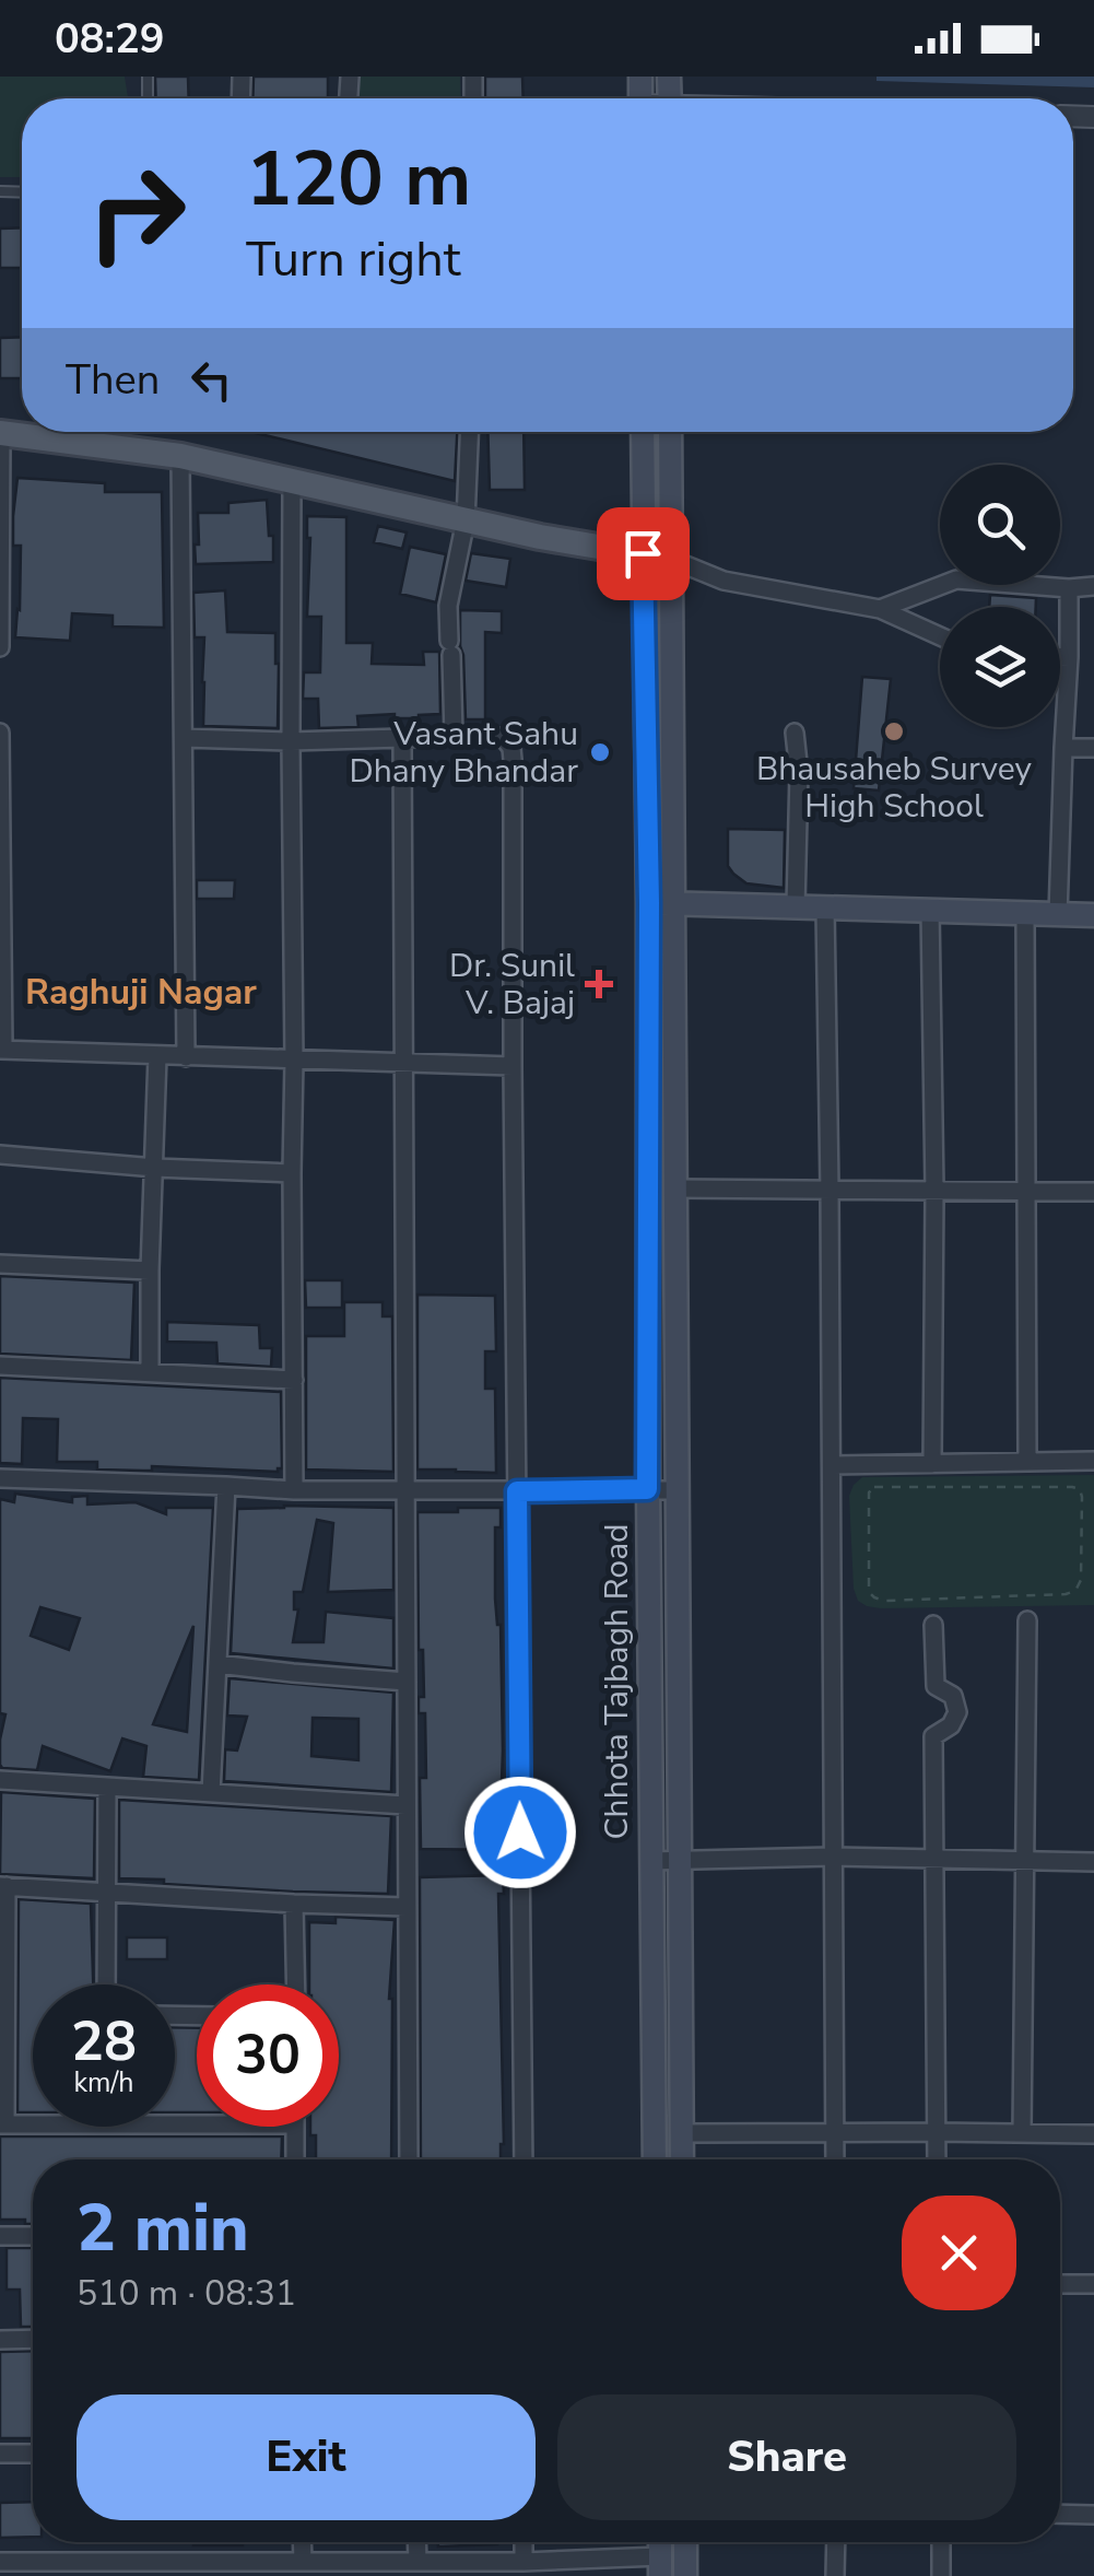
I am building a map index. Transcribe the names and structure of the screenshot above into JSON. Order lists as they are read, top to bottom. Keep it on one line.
{"streets":{"main road":["Chhota Tajbagh Road"]},"districts":["Raghuji Nagar"],"places":{"other":["Bhausaheb Survey High School","Vasant Sahu Dhany Bhandar"],"health":["Dr. Sunil V. Bajaj"]},"page":{"status":"08:29","turn":["120 m","Turn right"],"then":"Then","speed":"28 km/h","limit":"30","heading":["2 min","510 m · 08:31"],"buttons":["Exit","Share"]}}
